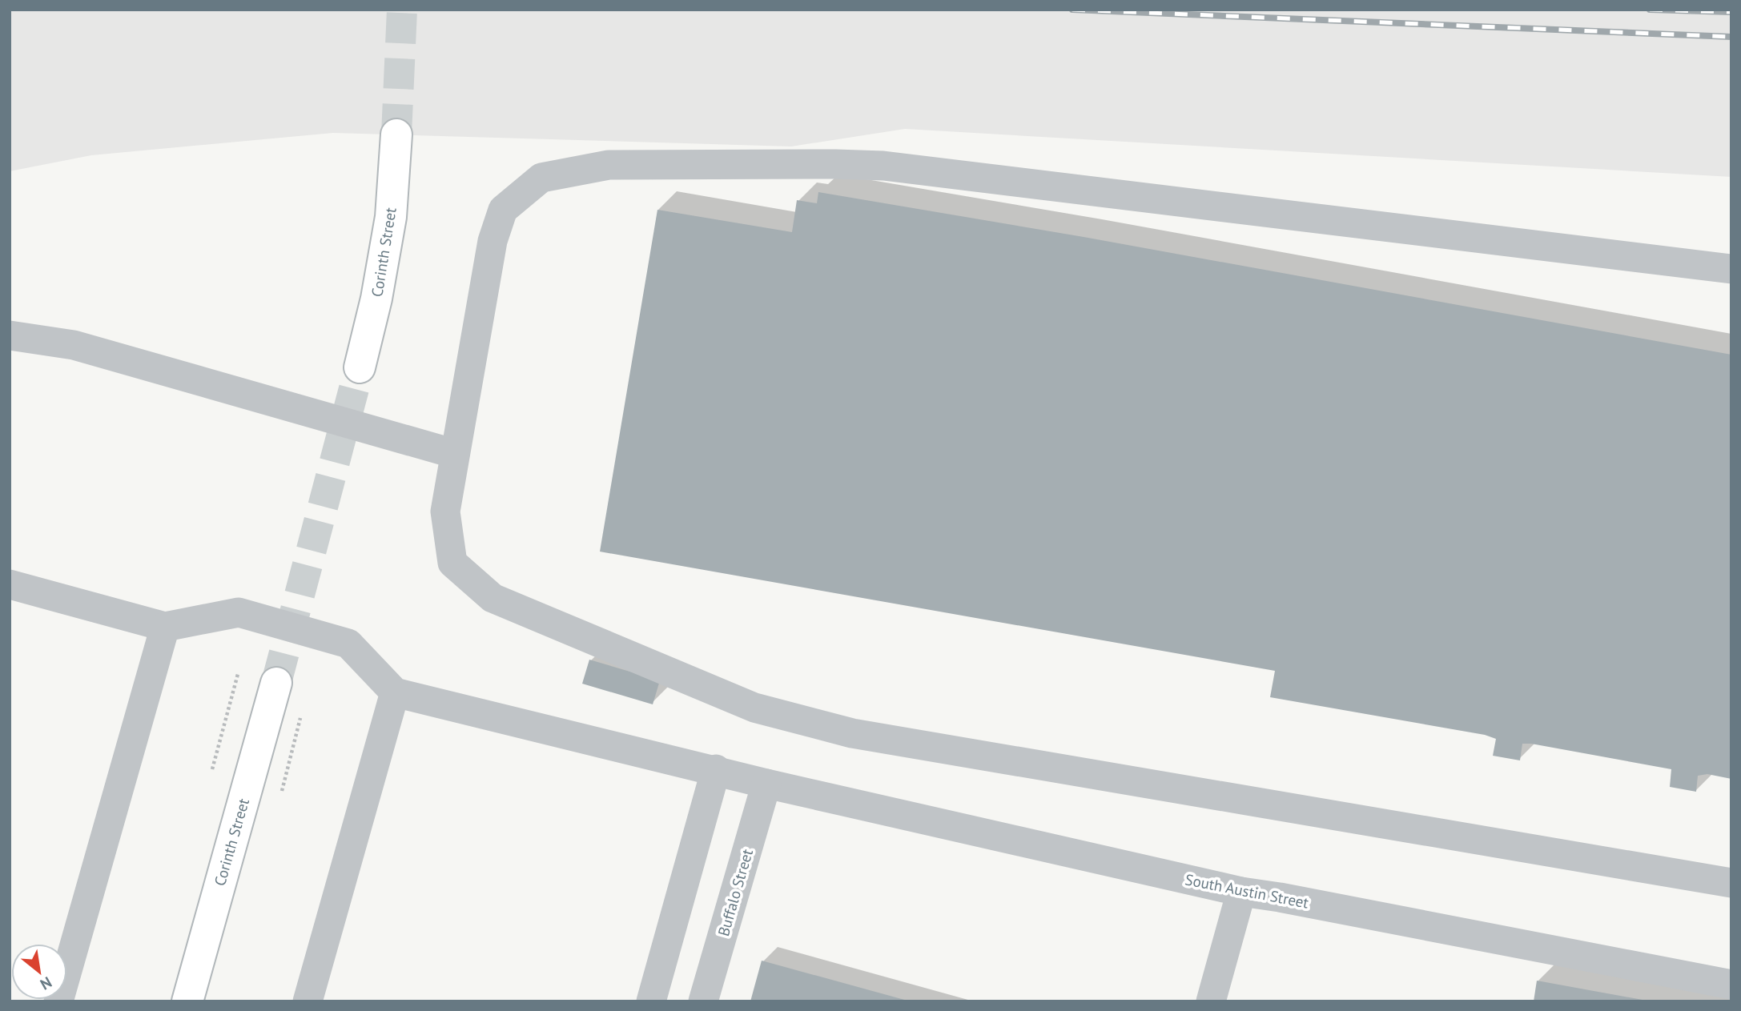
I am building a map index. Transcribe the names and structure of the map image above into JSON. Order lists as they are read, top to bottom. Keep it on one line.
{"streets":{"main road":["Corinth Street"],"street":["South Austin Street","Buffalo Street"]},"crossings":[["South Austin Street","Buffalo Street"]],"north":"bottom right"}
